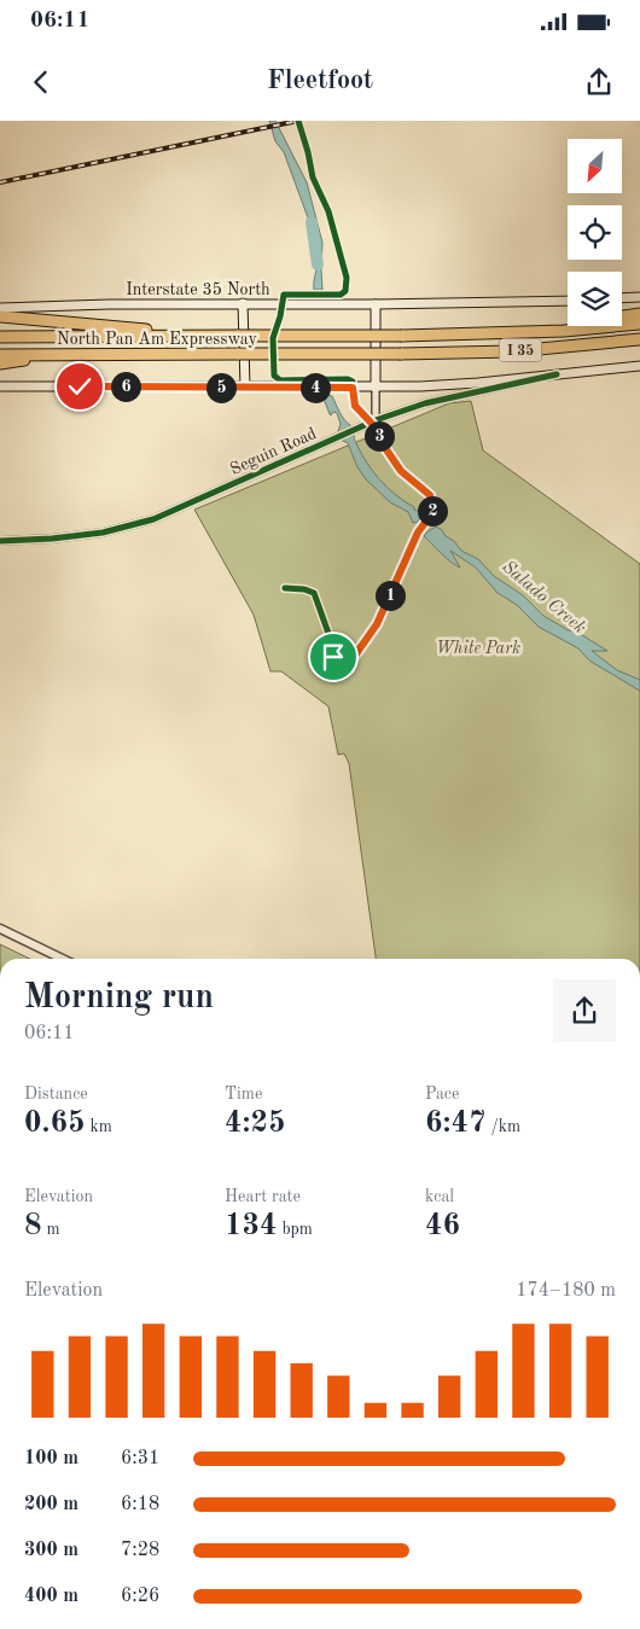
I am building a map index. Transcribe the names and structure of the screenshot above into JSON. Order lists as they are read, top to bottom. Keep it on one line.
{"streets":{"highway":["North Pan Am Expressway","I 35"],"main road":["Interstate 35 North"],"street":["Seguin Road"]},"water":["Salado Creek"],"parks":["White Park"],"north":"bottom left","page":{"status":"06:11","header":"Fleetfoot","pins":["6","4","5","3","2","1"],"heading":["Morning run","06:11"],"stats":[["Distance","0.65 km"],["Time","4:25"],["Pace","6:47 /km"],["Elevation","8 m"],["Heart rate","134 bpm"],["kcal","46"]],"chart":["Elevation","174–180 m"],"list":[{"name":"100 m","note":"6:31"},{"name":"200 m","note":"6:18"},{"name":"300 m","note":"7:28"},{"name":"400 m","note":"6:26"}]}}
